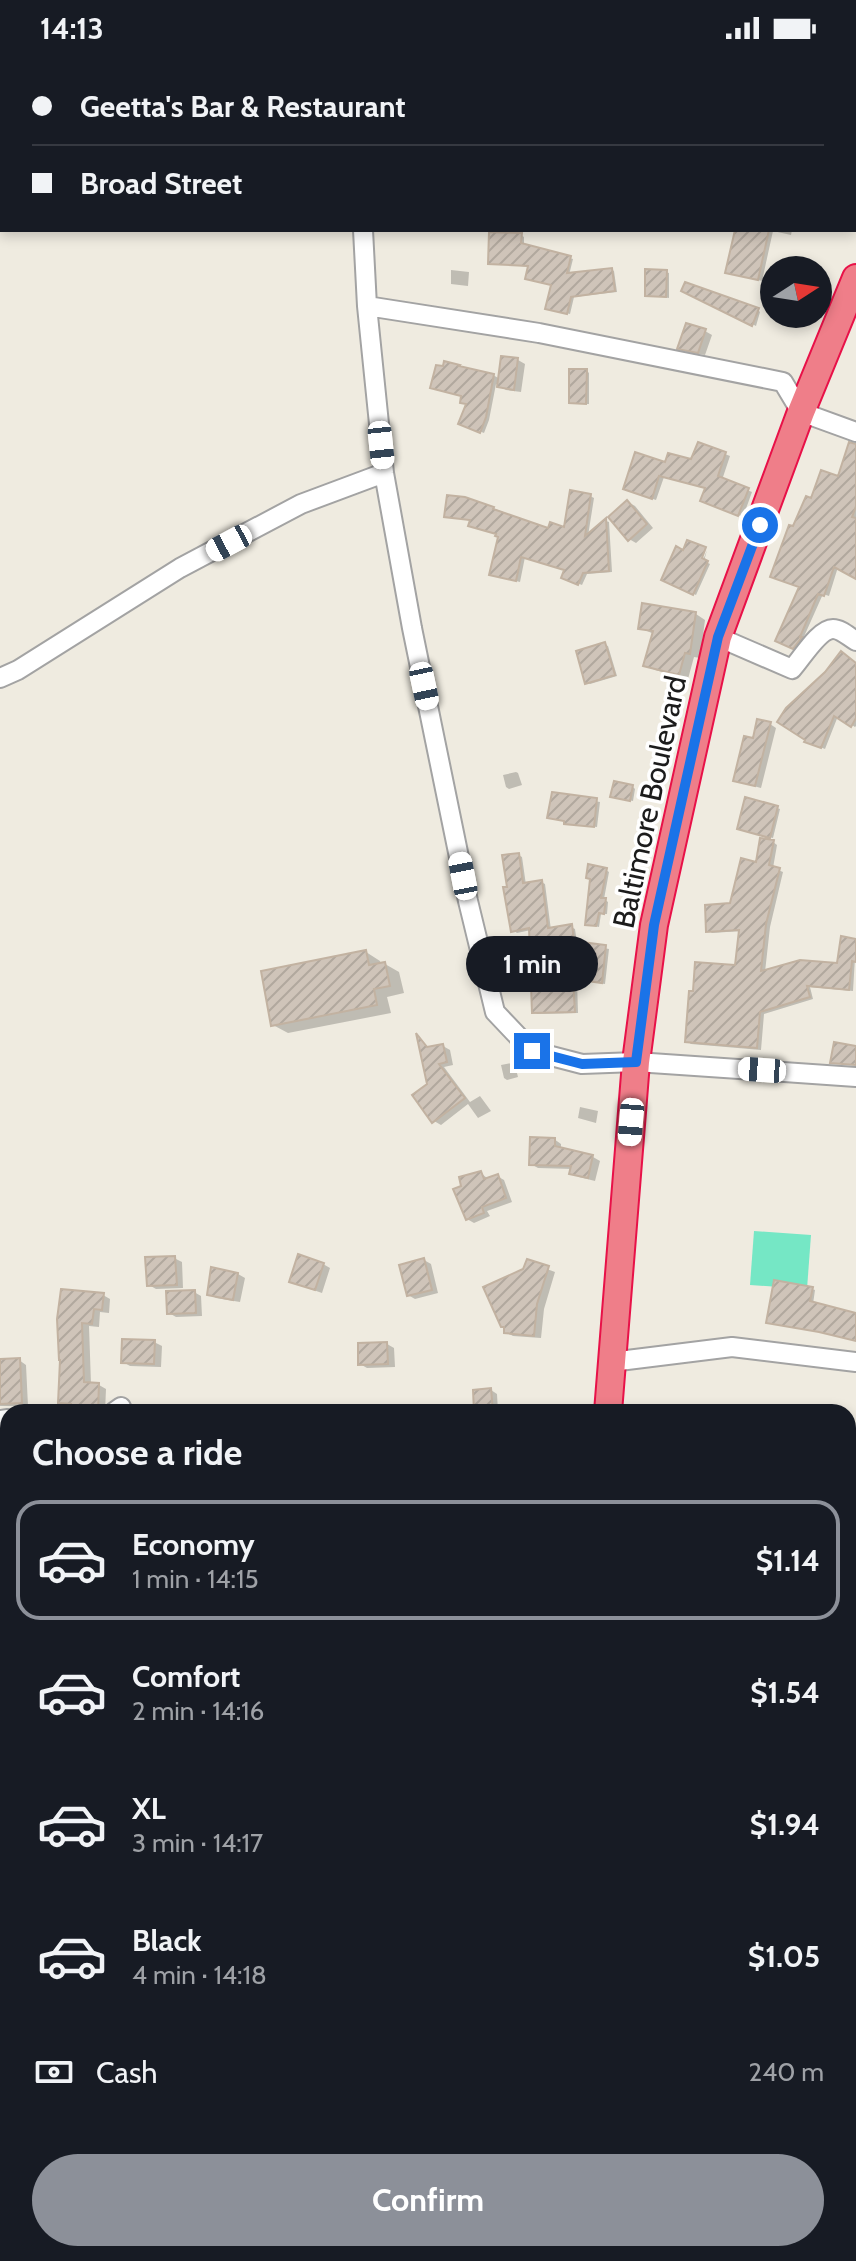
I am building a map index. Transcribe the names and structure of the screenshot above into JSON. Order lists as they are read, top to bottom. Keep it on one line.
{"streets":{"highway":["Baltimore Boulevard"]},"north":"right","page":{"status":"14:13","banner":["Geetta's Bar & Restaurant","Broad Street"],"bubble":"1 min","heading":"Choose a ride","list":[{"name":"Economy","note":"1 min · 14:15","value":"$1.14"},{"name":"Comfort","note":"2 min · 14:16","value":"$1.54"},{"name":"XL","note":"3 min · 14:17","value":"$1.94"},{"name":"Black","note":"4 min · 14:18","value":"$1.05"}],"pay":["Cash","240 m"],"buttons":"Confirm"}}
